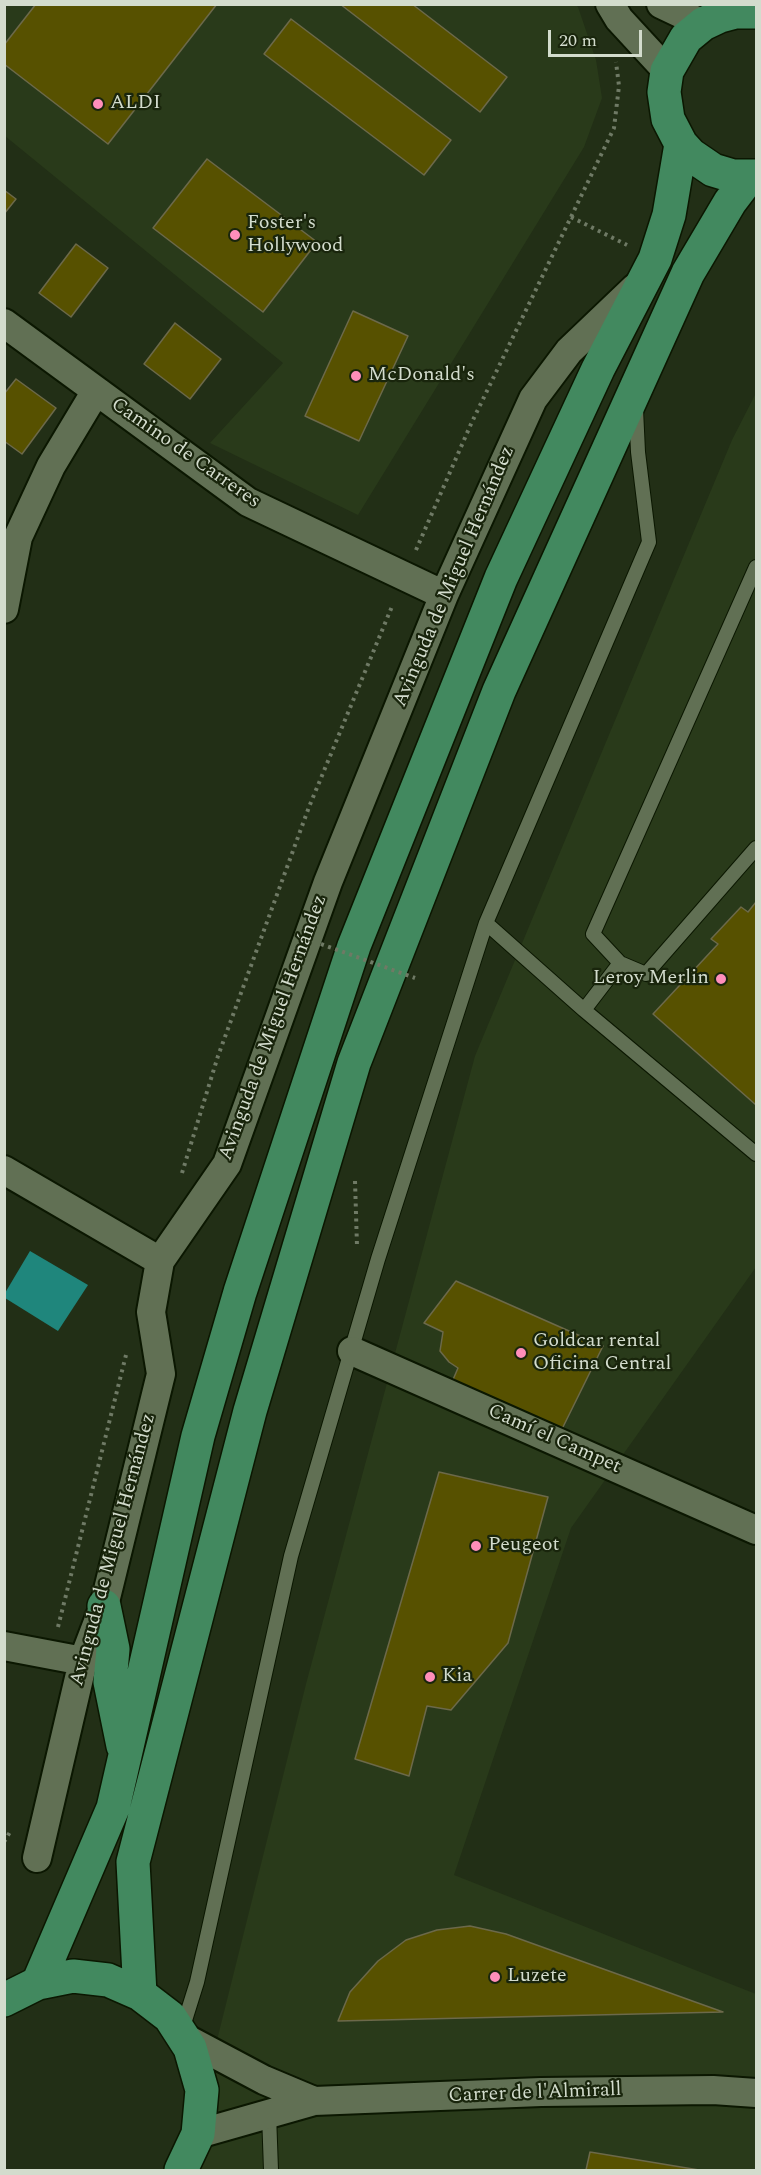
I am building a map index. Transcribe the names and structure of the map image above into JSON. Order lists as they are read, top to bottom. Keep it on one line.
{"streets":{"street":["Camino de Carreres","Avinguda de Miguel Hernández","Camí el Campet","Carrer de l'Almirall"]},"crossings":[["Camino de Carreres","Avinguda de Miguel Hernández"]],"places":["ALDI","Foster's Hollywood","McDonald's","Leroy Merlin","Goldcar rental Oficina Central","Peugeot","Kia","Luzete"],"scale_bar":"20 m"}
